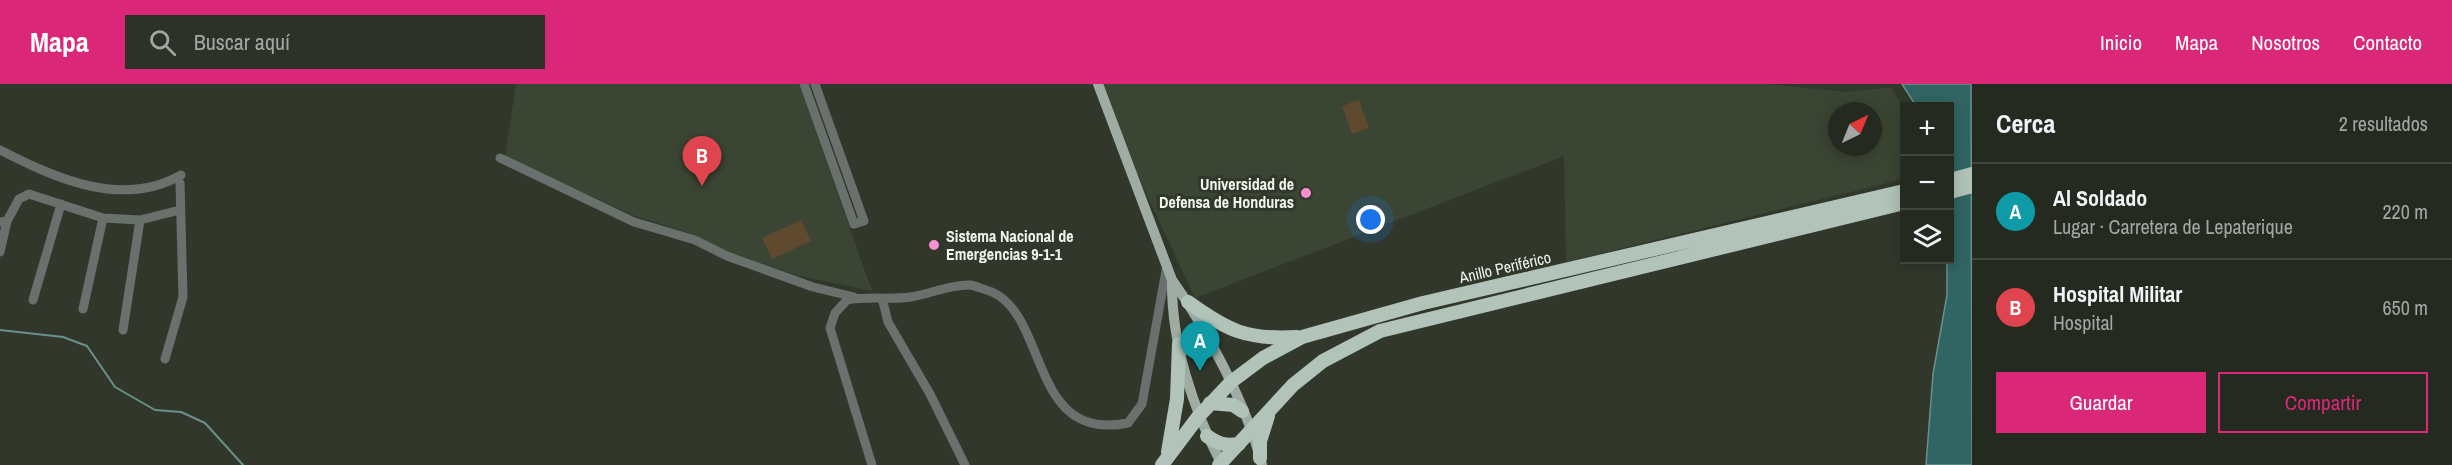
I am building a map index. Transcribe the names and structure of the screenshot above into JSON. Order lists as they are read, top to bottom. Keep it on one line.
{"streets":{"highway":["Anillo Periférico"]},"places":["Universidad de Defensa de Honduras","Sistema Nacional de Emergencias 9-1-1"],"north":"top right","page":{"header":"Mapa","search":"Buscar aquí","nav":["Inicio","Mapa","Nosotros","Contacto"],"heading":["Cerca","2 resultados"],"map_buttons":["+","−"],"pins":["B","A"],"list":[{"mark":"A","name":"Al Soldado","note":"Lugar · Carretera de Lepaterique","value":"220 m"},{"mark":"B","name":"Hospital Militar","note":"Hospital","value":"650 m"}],"buttons":["Guardar","Compartir"]}}
